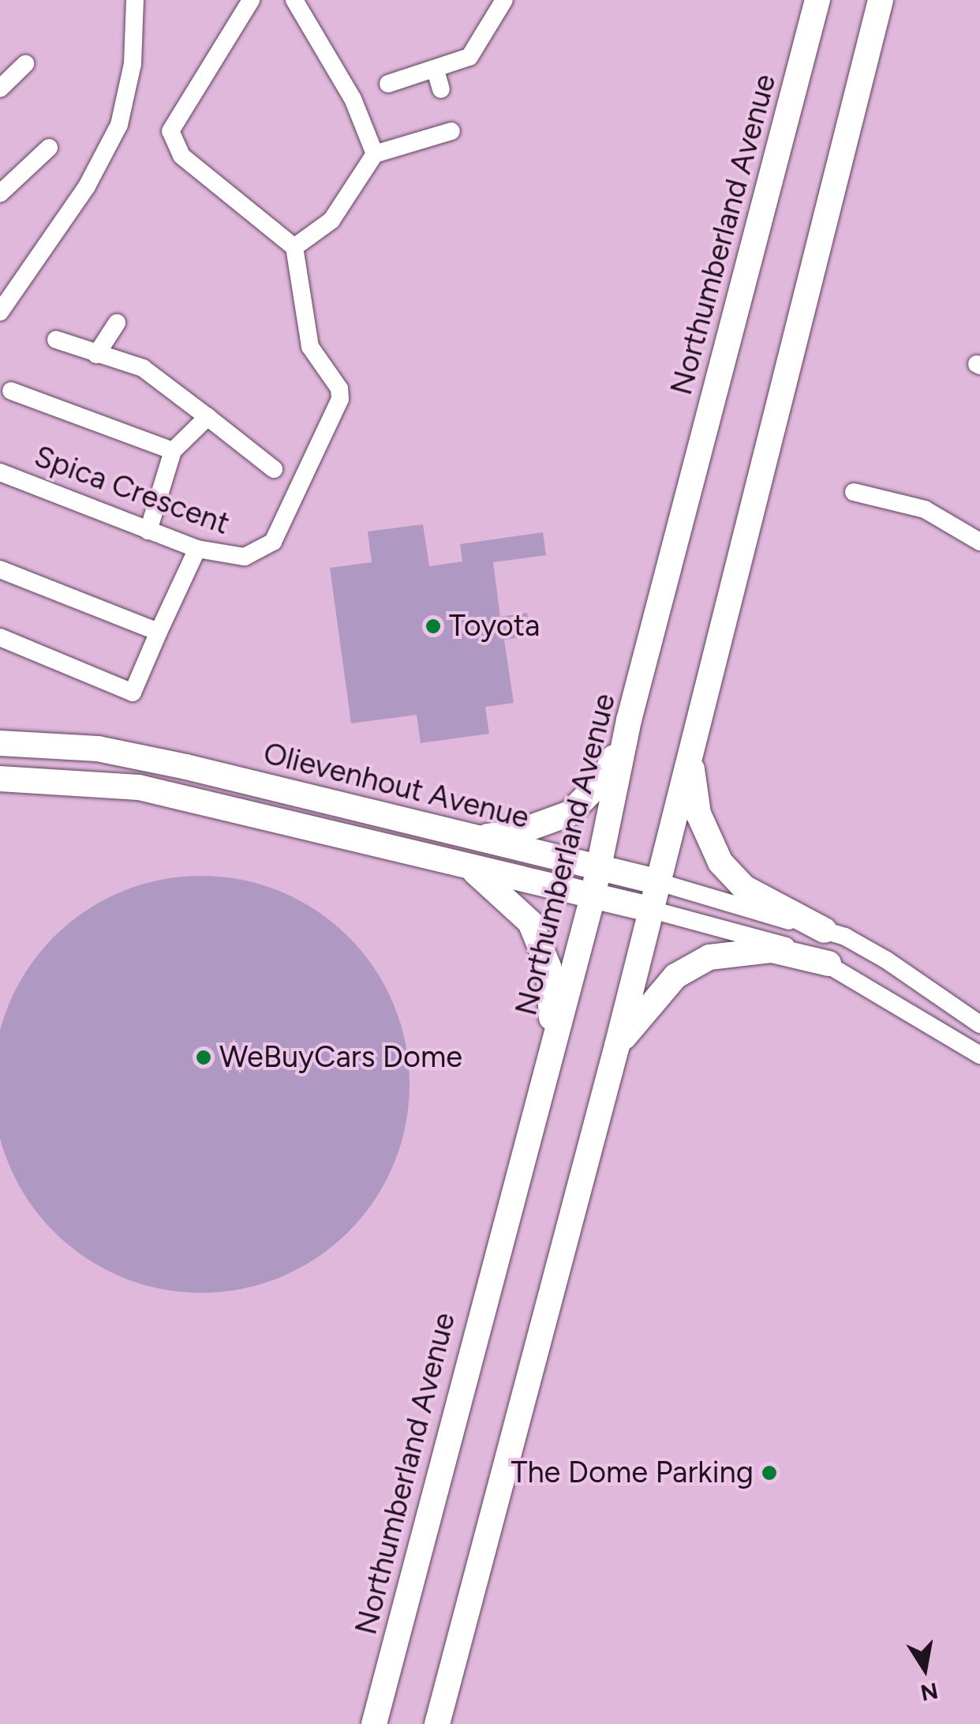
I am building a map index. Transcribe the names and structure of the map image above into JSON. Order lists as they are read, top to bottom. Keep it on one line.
{"streets":{"main road":["Northumberland Avenue","Olievenhout Avenue"],"street":["Spica Crescent"]},"crossings":[["Northumberland Avenue","Olievenhout Avenue"]],"places":["Toyota","WeBuyCars Dome","The Dome Parking"],"north":"bottom"}
